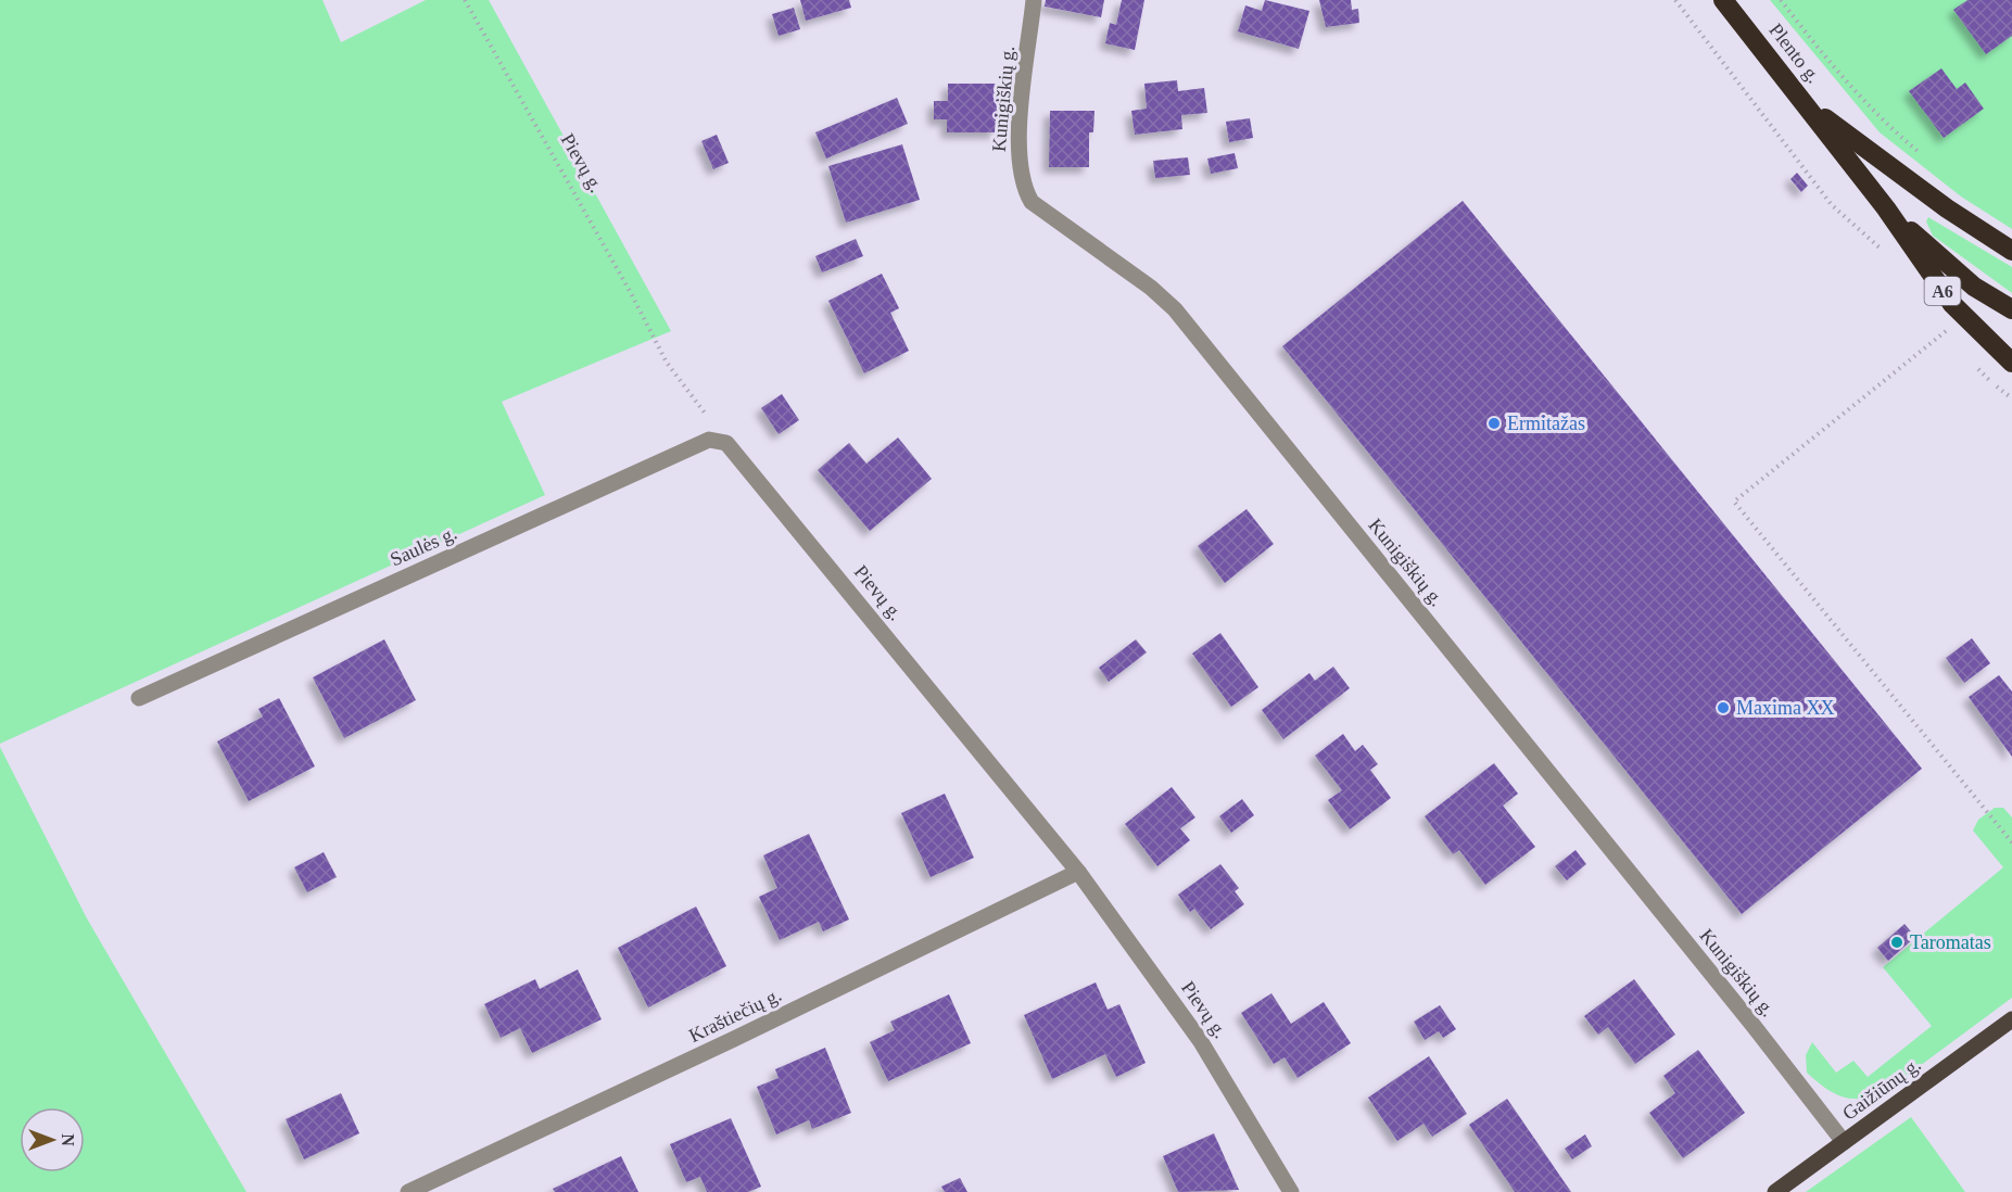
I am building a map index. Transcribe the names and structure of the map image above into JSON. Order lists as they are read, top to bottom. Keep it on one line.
{"streets":{"highway":["Plento g.","A6"],"main road":["Gaižiūnų g."],"street":["Kunigiškių g.","Pievų g.","Saulės g.","Kraštiečių g."]},"crossings":[["Plento g.","A6"],["Kunigiškių g.","Gaižiūnų g."],["Pievų g.","Saulės g."],["Pievų g.","Kraštiečių g."]],"places":["Ermitažas","Maxima XX","Taromatas"],"north":"right"}
